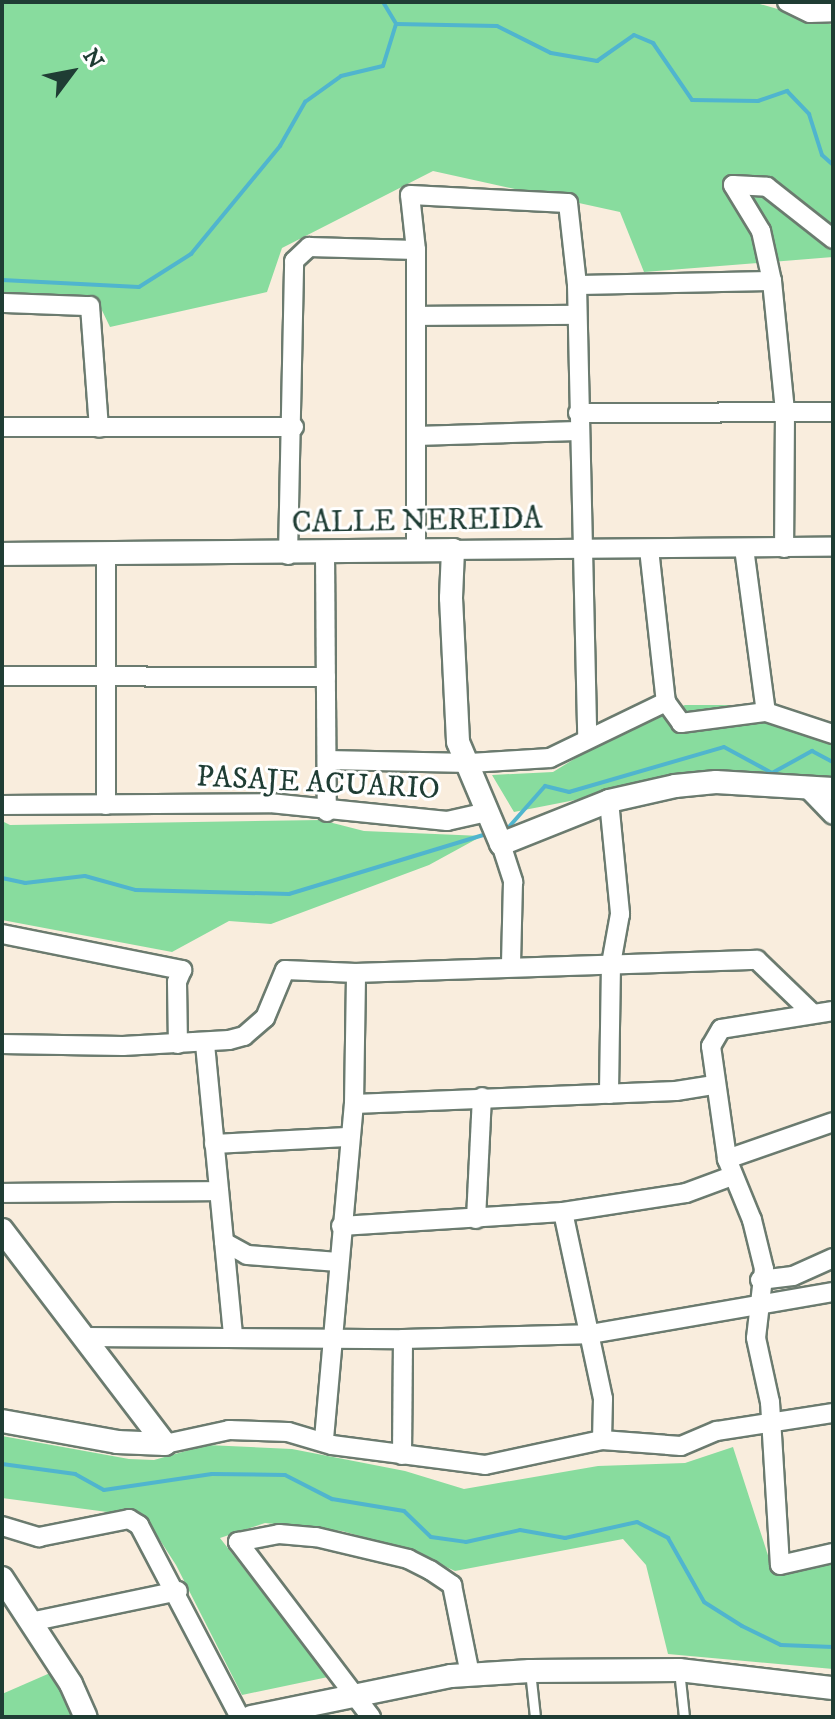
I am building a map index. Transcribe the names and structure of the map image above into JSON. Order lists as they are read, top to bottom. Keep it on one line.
{"streets":{"street":["CALLE NEREIDA","PASAJE ACUARIO"]},"north":"top right"}
